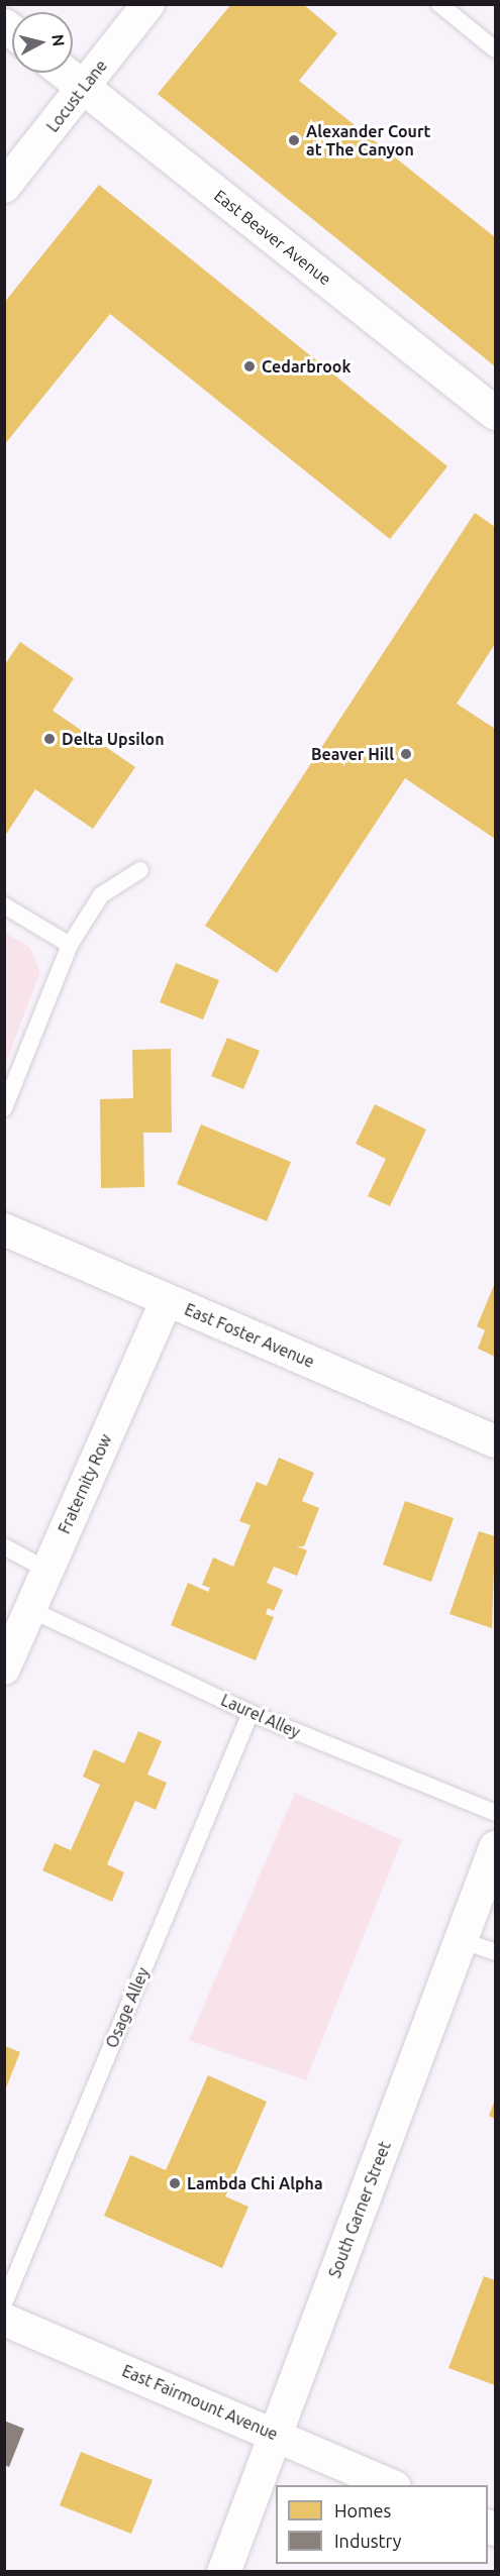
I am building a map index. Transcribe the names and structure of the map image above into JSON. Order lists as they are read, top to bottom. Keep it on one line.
{"streets":{"street":["Locust Lane","East Beaver Avenue","East Foster Avenue","Fraternity Row","South Garner Street","East Fairmount Avenue"],"lane":["Laurel Alley","Osage Alley"]},"crossings":[["Locust Lane","East Beaver Avenue"],["East Foster Avenue","Fraternity Row"],["Fraternity Row","Laurel Alley"],["Laurel Alley","Osage Alley"],["South Garner Street","East Fairmount Avenue"]],"places":["Alexander Court at The Canyon","Cedarbrook","Delta Upsilon","Beaver Hill","Lambda Chi Alpha"],"legend":["Homes","Industry"],"north":"right"}
